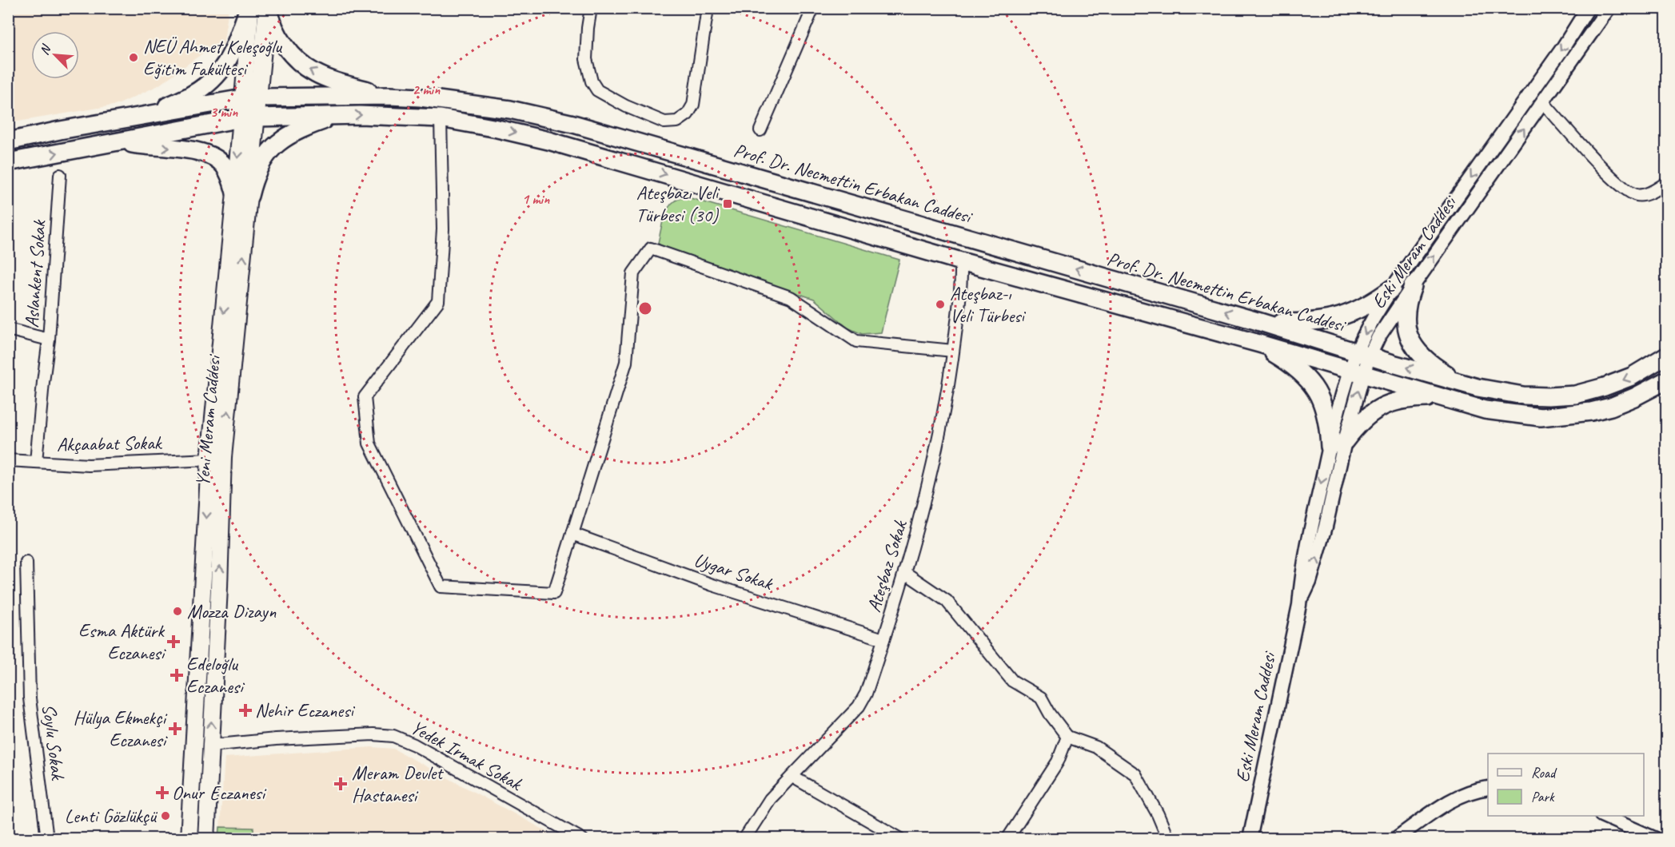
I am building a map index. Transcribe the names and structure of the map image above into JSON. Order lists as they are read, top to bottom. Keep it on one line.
{"streets":{"main road":["Prof. Dr. Necmettin Erbakan Caddesi","Yeni Meram Caddesi"],"street":["Eski Meram Caddesi","Aslankent Sokak","Akçaabat Sokak","Ateşbaz Sokak","Uygar Sokak","Soylu Sokak","Yedek Irmak Sokak"]},"crossings":[["Prof. Dr. Necmettin Erbakan Caddesi","Eski Meram Caddesi"],["Prof. Dr. Necmettin Erbakan Caddesi","Yeni Meram Caddesi"],["Aslankent Sokak","Akçaabat Sokak"],["Yeni Meram Caddesi","Akçaabat Sokak"],["Yeni Meram Caddesi","Yedek Irmak Sokak"],["Ateşbaz Sokak","Uygar Sokak"]],"places":{"other":["NEÜ Ahmet Keleşoğlu Eğitim Fakültesi","Ateşbaz-ı Veli Türbesi","Mozza Dizayn","Lenti Gözlükçü"],"transit":["Ateşbazı Veli Türbesi (30)"],"health":["Esma Aktürk Eczanesi","Edeloğlu Eczanesi","Nehir Eczanesi","Hülya Ekmekçi Eczanesi","Meram Devlet Hastanesi","Onur Eczanesi"]},"legend":["Road","Park"],"north":"top left","rings":["2 min","3 min","1 min"]}
